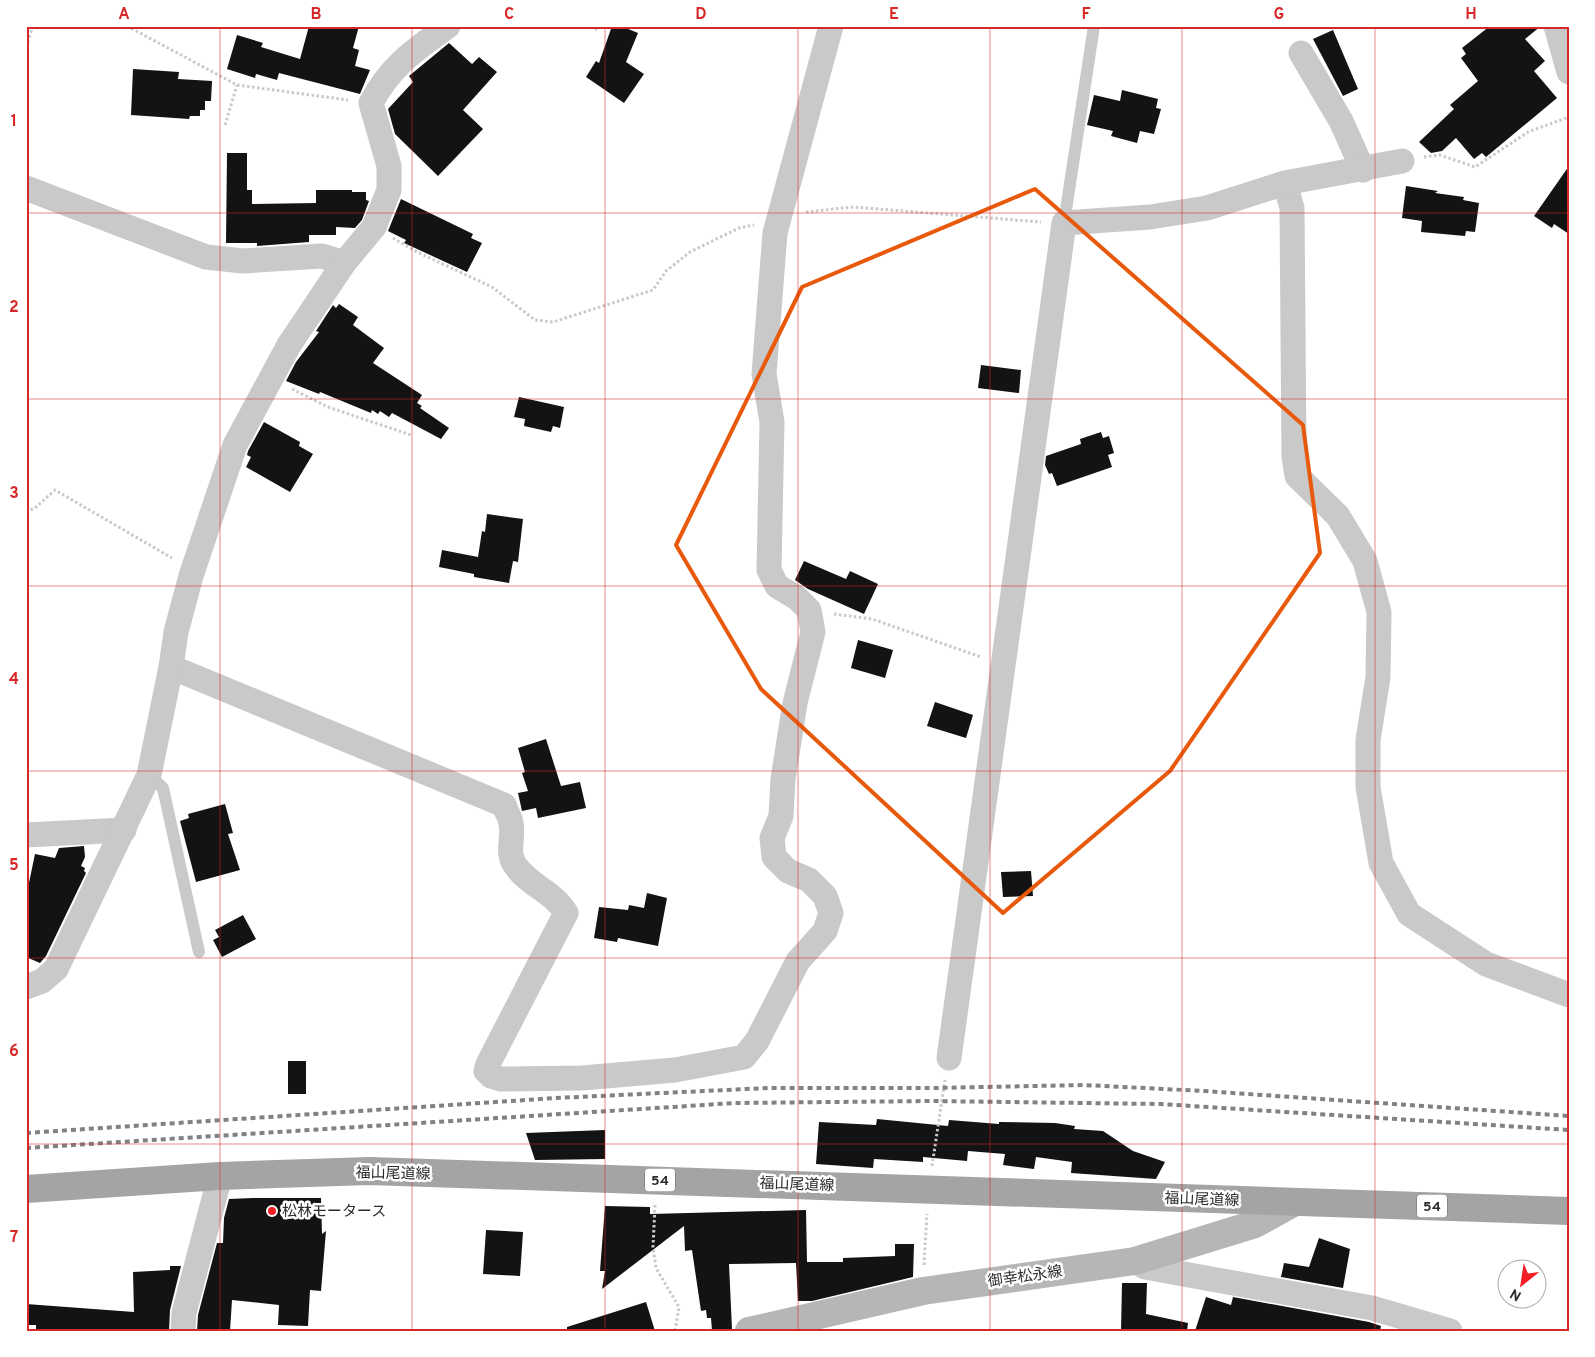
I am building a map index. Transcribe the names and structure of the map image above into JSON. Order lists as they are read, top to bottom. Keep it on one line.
{"streets":{"main road":["福山尾道線","54","御幸松永線"]},"crossings":[["福山尾道線","御幸松永線"]],"places":["松林モータース"],"north":"bottom left","grid":{"columns":["A","B","C","D","E","F","G","H"],"rows":["1","2","3","4","5","6","7"]}}
